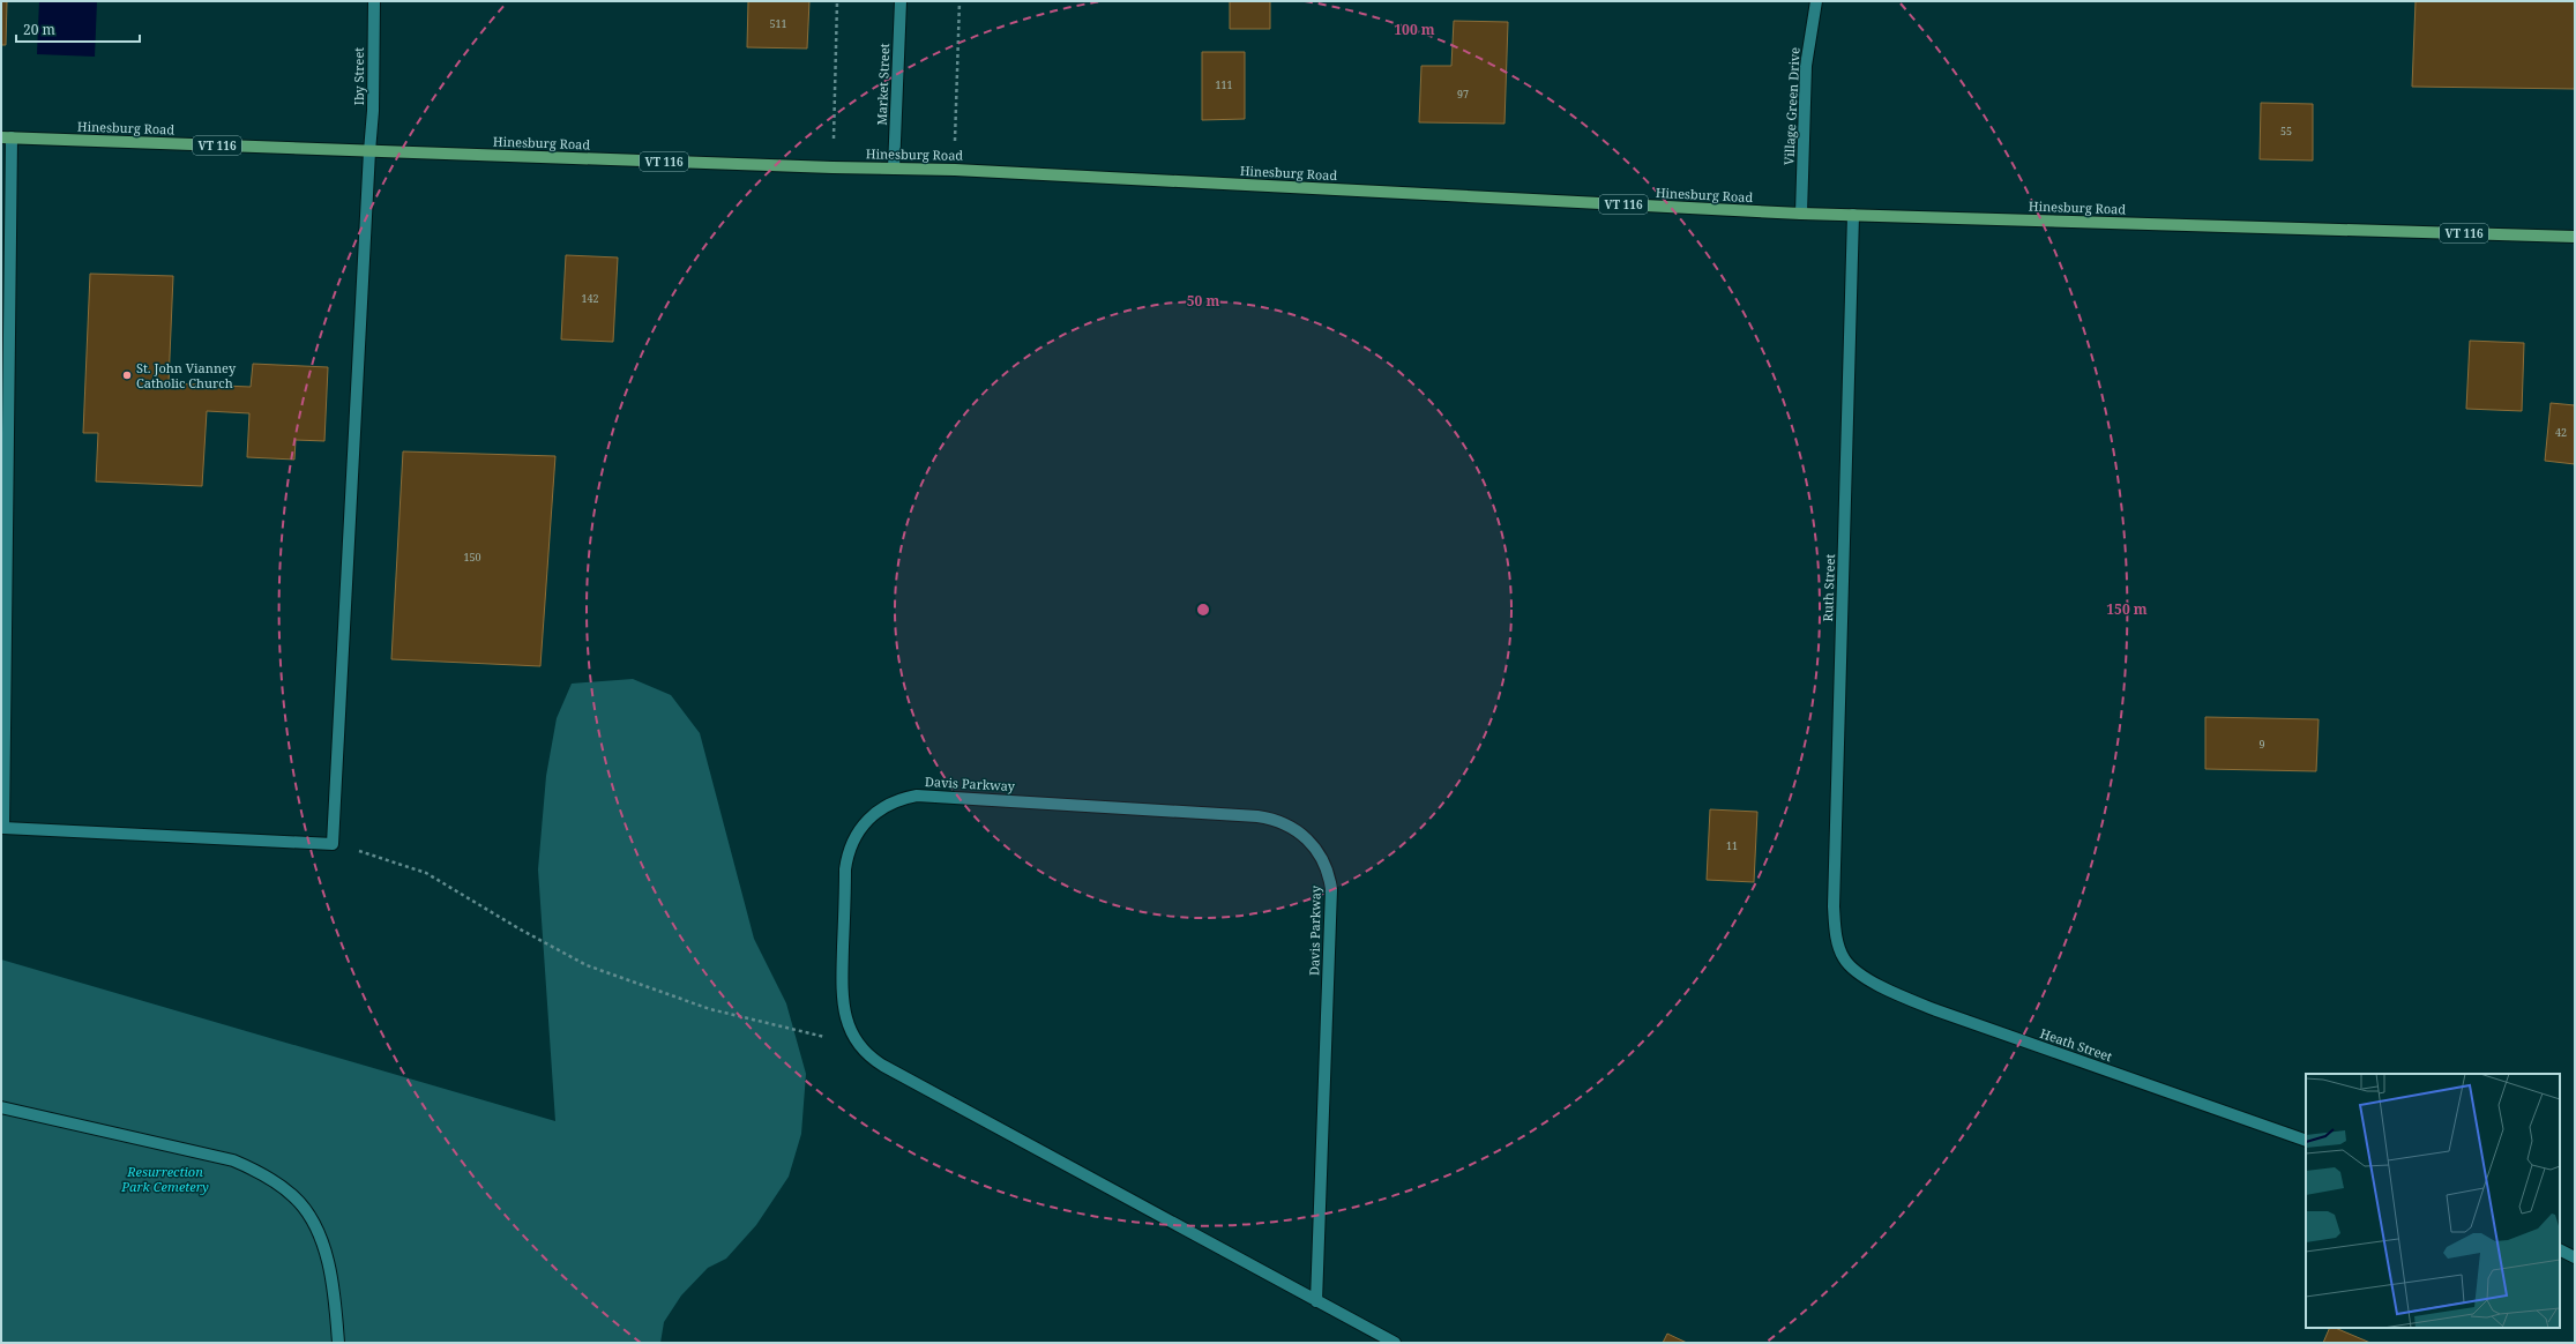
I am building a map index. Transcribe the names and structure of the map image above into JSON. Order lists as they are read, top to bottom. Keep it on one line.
{"streets":{"main road":["Hinesburg Road","VT 116"],"street":["Iby Street","Market Street","Village Green Drive","Ruth Street","Davis Parkway","Heath Street"]},"crossings":[["Iby Street","Hinesburg Road"],["Market Street","Hinesburg Road"],["Village Green Drive","Hinesburg Road"],["Hinesburg Road","Ruth Street"],["Ruth Street","Heath Street"]],"parks":["Resurrection Park Cemetery"],"places":["St. John Vianney Catholic Church"],"house_numbers":["511","111","97","55","142","42","150","9","11"],"scale_bar":"20 m","rings":["100 m","50 m","150 m"]}
